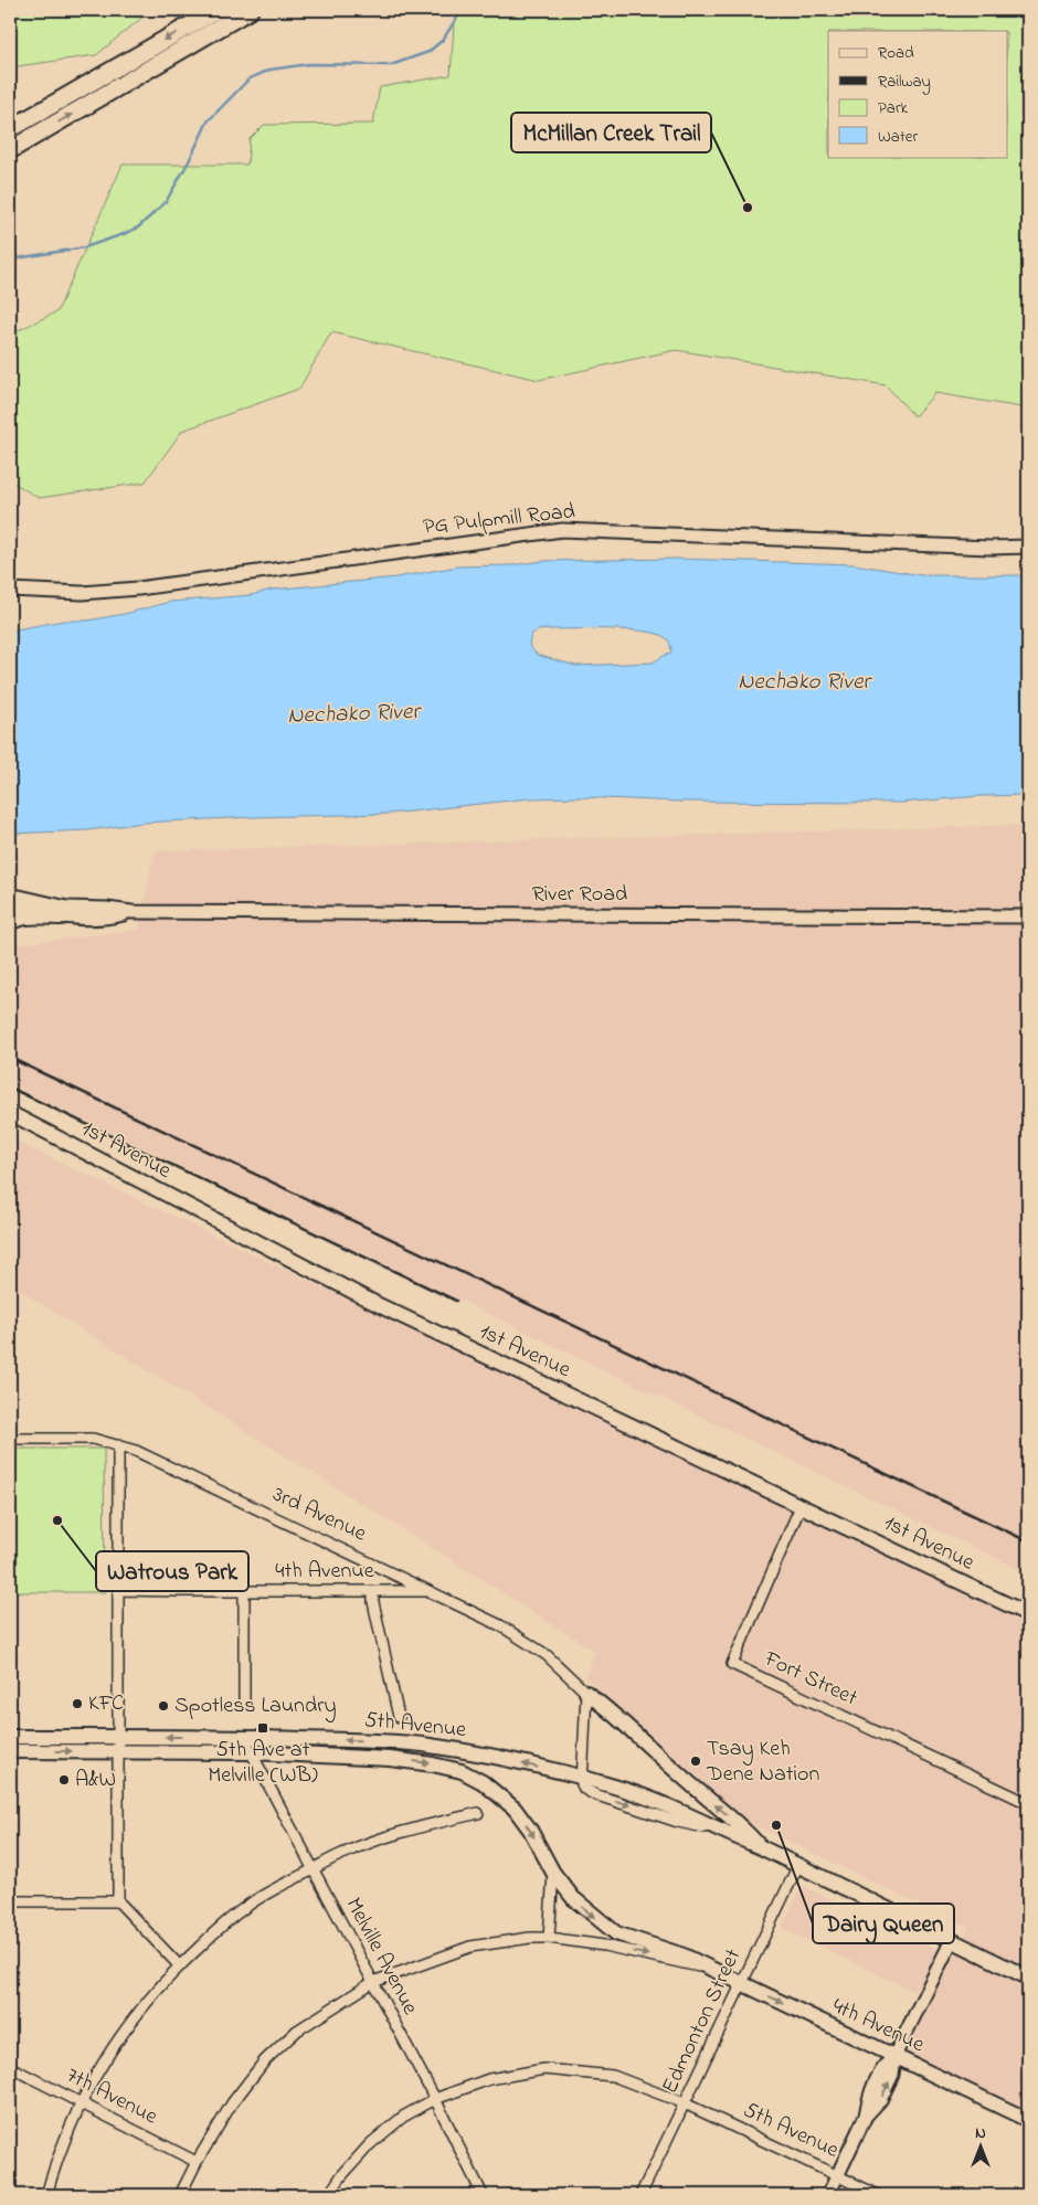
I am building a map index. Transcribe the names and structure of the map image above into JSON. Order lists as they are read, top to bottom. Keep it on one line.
{"streets":{"main road":["1st Avenue","4th Avenue","5th Avenue"],"street":["PG Pulpmill Road","River Road","3rd Avenue","Fort Street","Melville Avenue","Edmonton Street","7th Avenue"]},"crossings":[["1st Avenue","Fort Street"],["3rd Avenue","4th Avenue"],["4th Avenue","5th Avenue"],["4th Avenue","Melville Avenue"],["4th Avenue","Edmonton Street"],["4th Avenue","7th Avenue"],["5th Avenue","Melville Avenue"],["5th Avenue","Edmonton Street"]],"one_way":["4th Avenue"],"water":["Nechako River"],"places":{"other":["McMillan Creek Trail","Watrous Park","KFC","Spotless Laundry","Tsay Keh Dene Nation","A&W","Dairy Queen"],"transit":["5th Ave at Melville (WB)"]},"legend":["Road","Railway","Park","Water"],"north":"top"}
